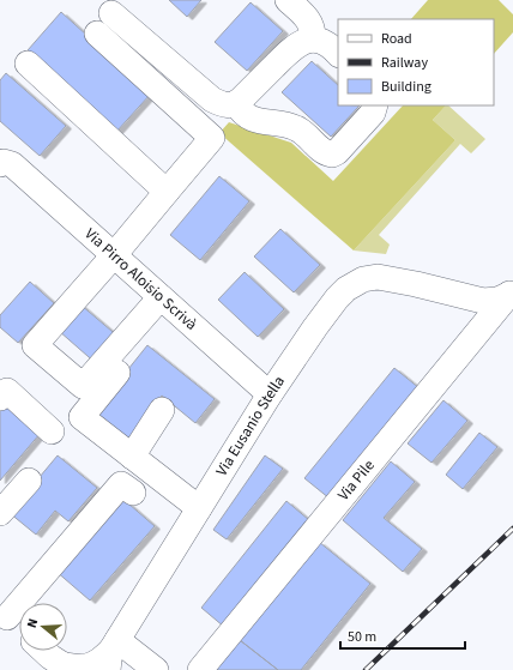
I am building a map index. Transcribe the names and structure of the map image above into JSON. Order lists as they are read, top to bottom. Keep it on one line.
{"streets":{"street":["Via Pirro Aloisio Scrivà","Via Eusanio Stella","Via Pile"]},"crossings":[["Via Pirro Aloisio Scrivà","Via Eusanio Stella"],["Via Eusanio Stella","Via Pile"]],"legend":["Road","Railway","Building"],"scale_bar":"50 m","north":"left"}
